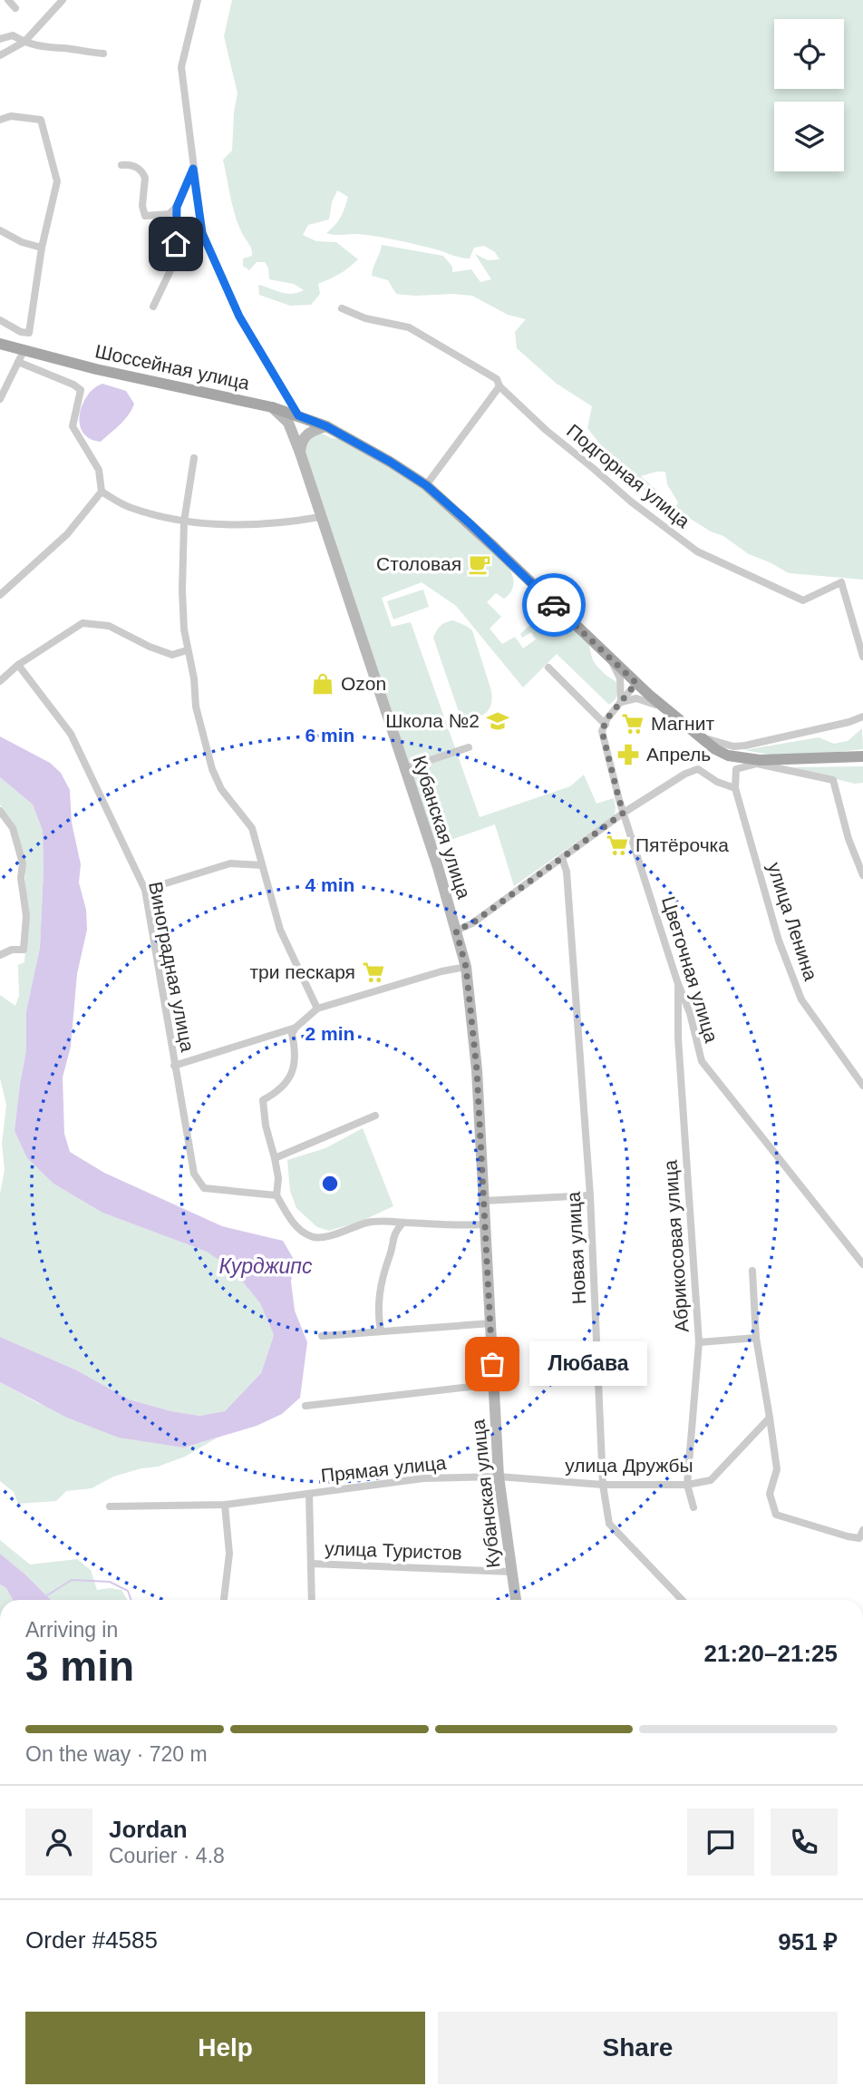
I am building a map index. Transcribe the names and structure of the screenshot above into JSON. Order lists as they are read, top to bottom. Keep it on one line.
{"streets":{"main road":["Шоссейная улица","Кубанская улица"],"street":["Подгорная улица","улица Ленина","Виноградная улица","Цветочная улица","Абрикосовая улица","Новая улица","улица Дружбы","Прямая улица","улица Туристов"]},"crossings":[["Кубанская улица","улица Дружбы"],["Кубанская улица","Прямая улица"],["Кубанская улица","улица Туристов"],["Цветочная улица","Абрикосовая улица"],["Абрикосовая улица","улица Дружбы"],["Новая улица","улица Дружбы"],["улица Дружбы","Прямая улица"],["Прямая улица","улица Туристов"]],"water":["Курджипс"],"places":{"cafe":["Столовая"],"shop":["Ozon"],"school or university":["Школа №2"],"supermarket":["Магнит","Пятёрочка","три пескаря"],"pharmacy":["Апрель"],"other":["Любава"]},"page":{"bubble":"Любава","heading":["3 min","Arriving in","21:20–21:25"],"panel":["Jordan","Courier · 4.8","Order #4585","951 ₽"],"bar":"On the way · 720 m","buttons":["Help","Share"]},"rings":["6 min","4 min","2 min"]}
